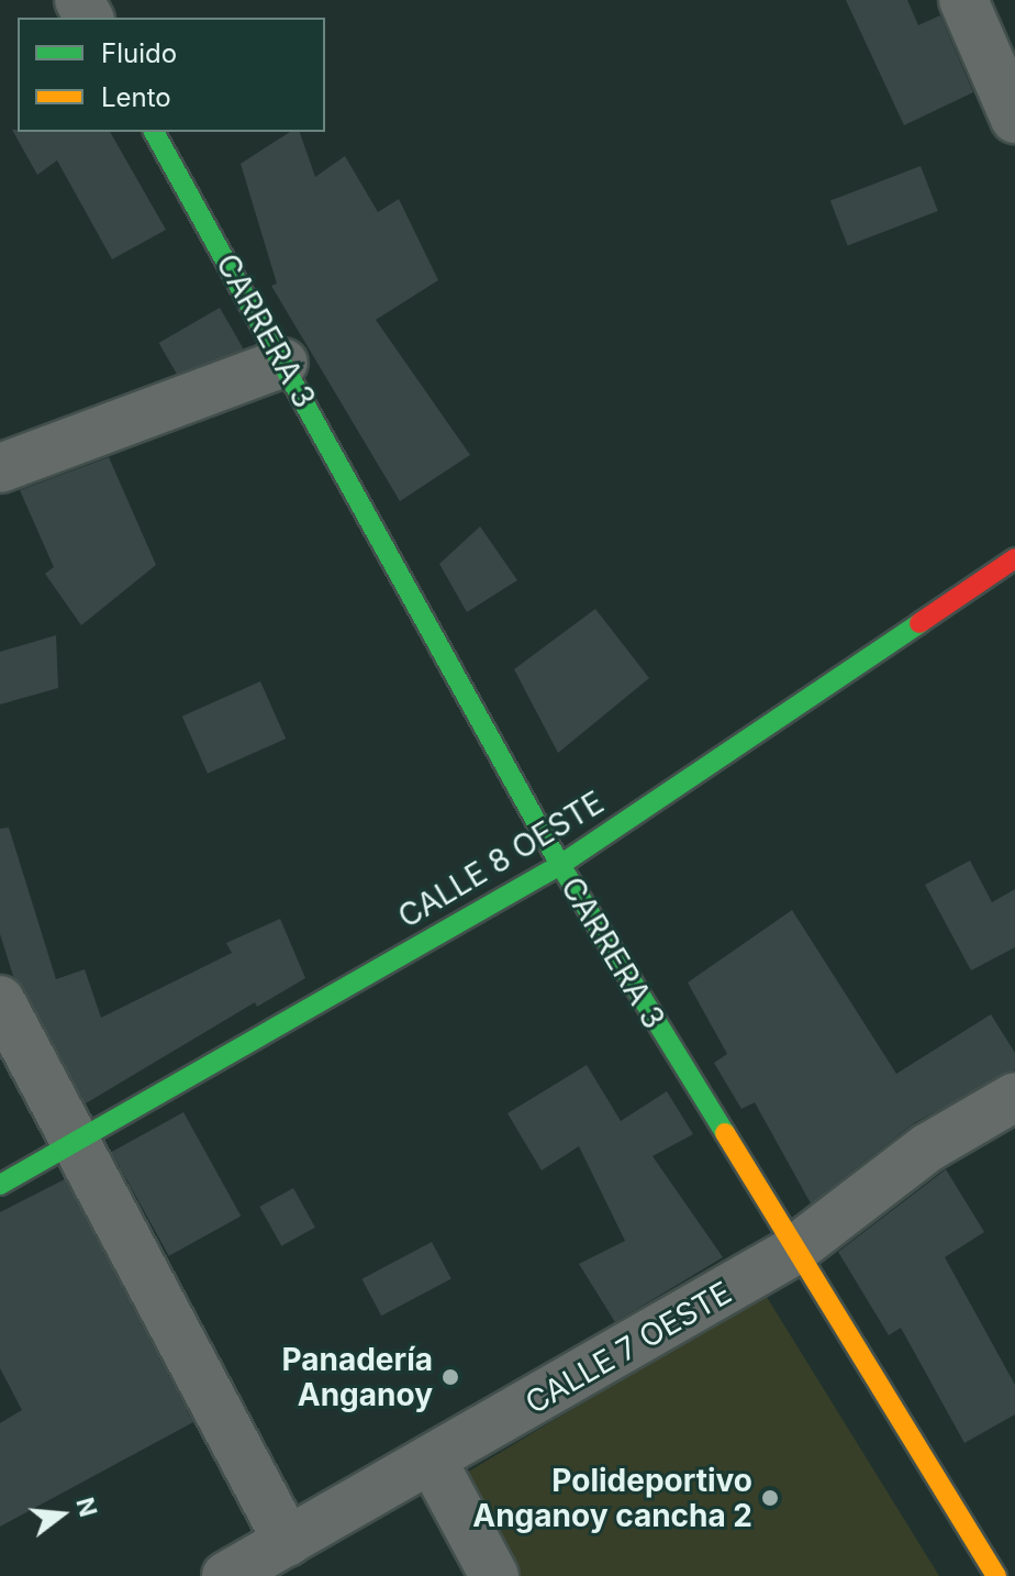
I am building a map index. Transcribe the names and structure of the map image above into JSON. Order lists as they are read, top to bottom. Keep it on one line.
{"streets":{"street":["CARRERA 3","CALLE 8 OESTE","CALLE 7 OESTE"]},"crossings":[["CARRERA 3","CALLE 8 OESTE"],["CARRERA 3","CALLE 7 OESTE"]],"places":["Panadería Anganoy","Polideportivo Anganoy cancha 2"],"legend":["Fluido","Lento"],"north":"right"}
